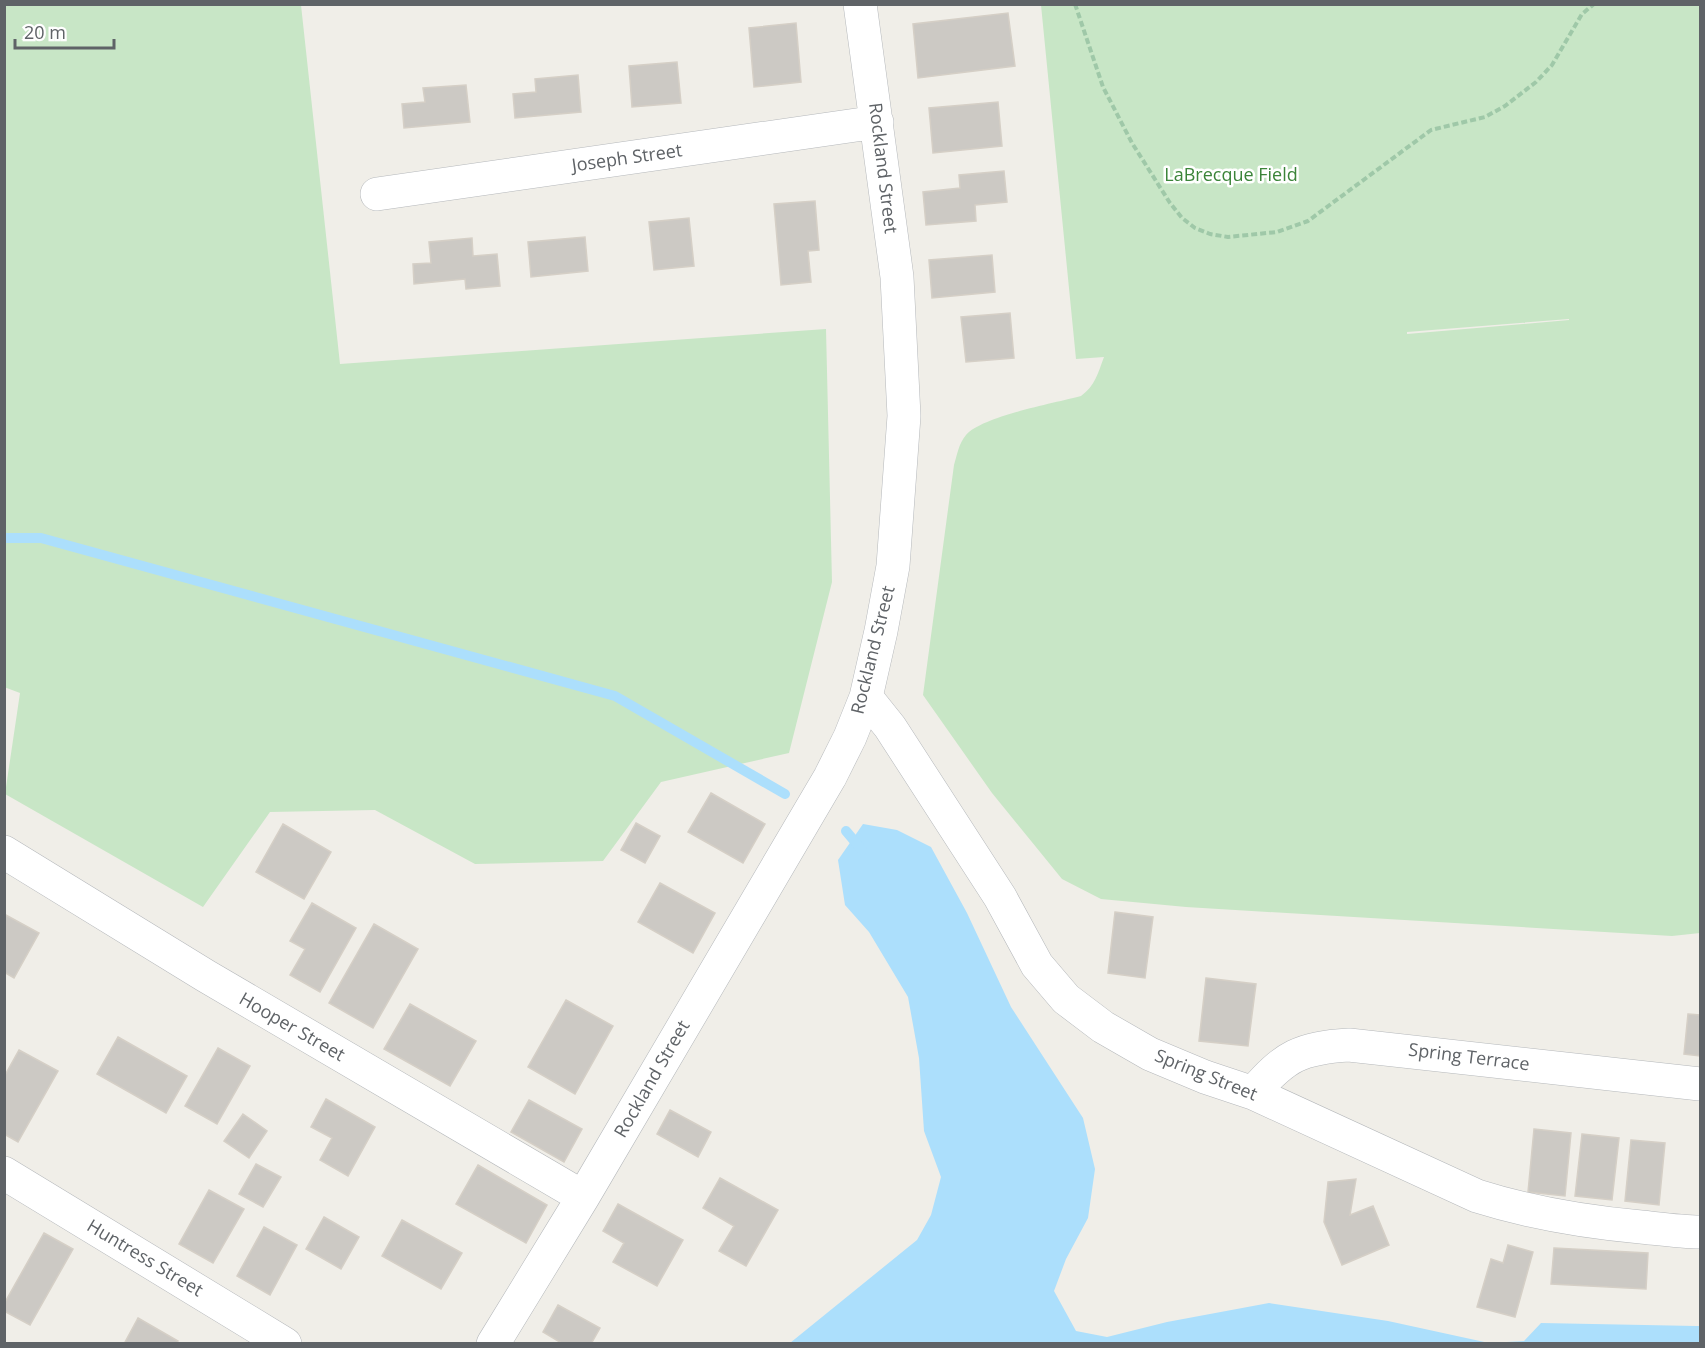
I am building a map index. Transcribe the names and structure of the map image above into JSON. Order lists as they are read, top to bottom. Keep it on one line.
{"streets":{"street":["Joseph Street","Rockland Street","Hooper Street","Spring Terrace","Spring Street","Huntress Street"]},"crossings":[["Joseph Street","Rockland Street"],["Rockland Street","Hooper Street"],["Rockland Street","Spring Street"],["Spring Terrace","Spring Street"]],"parks":["LaBrecque Field"],"scale_bar":"20 m"}
